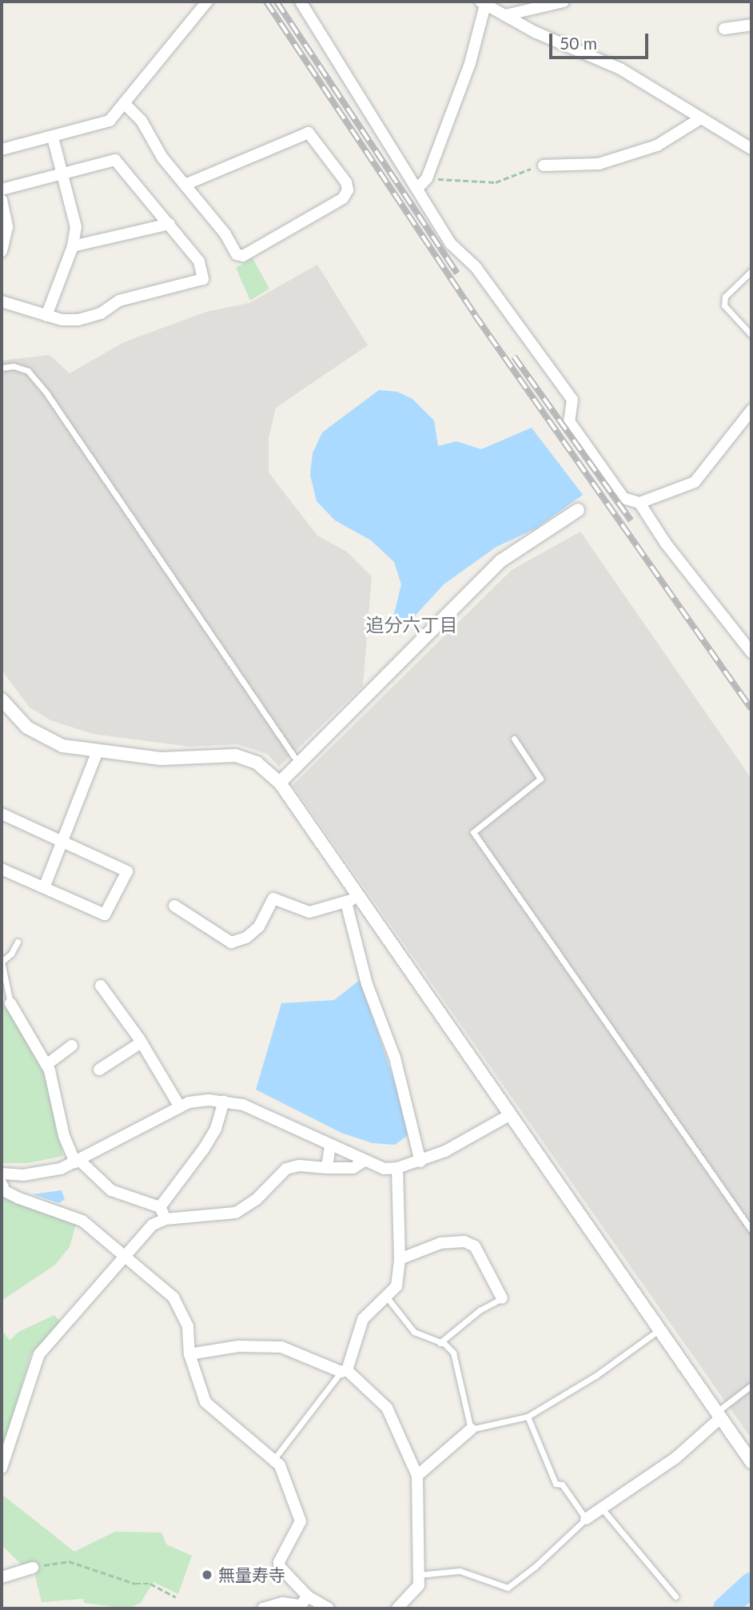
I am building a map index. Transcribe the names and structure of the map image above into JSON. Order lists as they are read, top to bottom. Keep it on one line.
{"districts":["追分六丁目"],"places":["無量寿寺"],"scale_bar":"50 m"}
